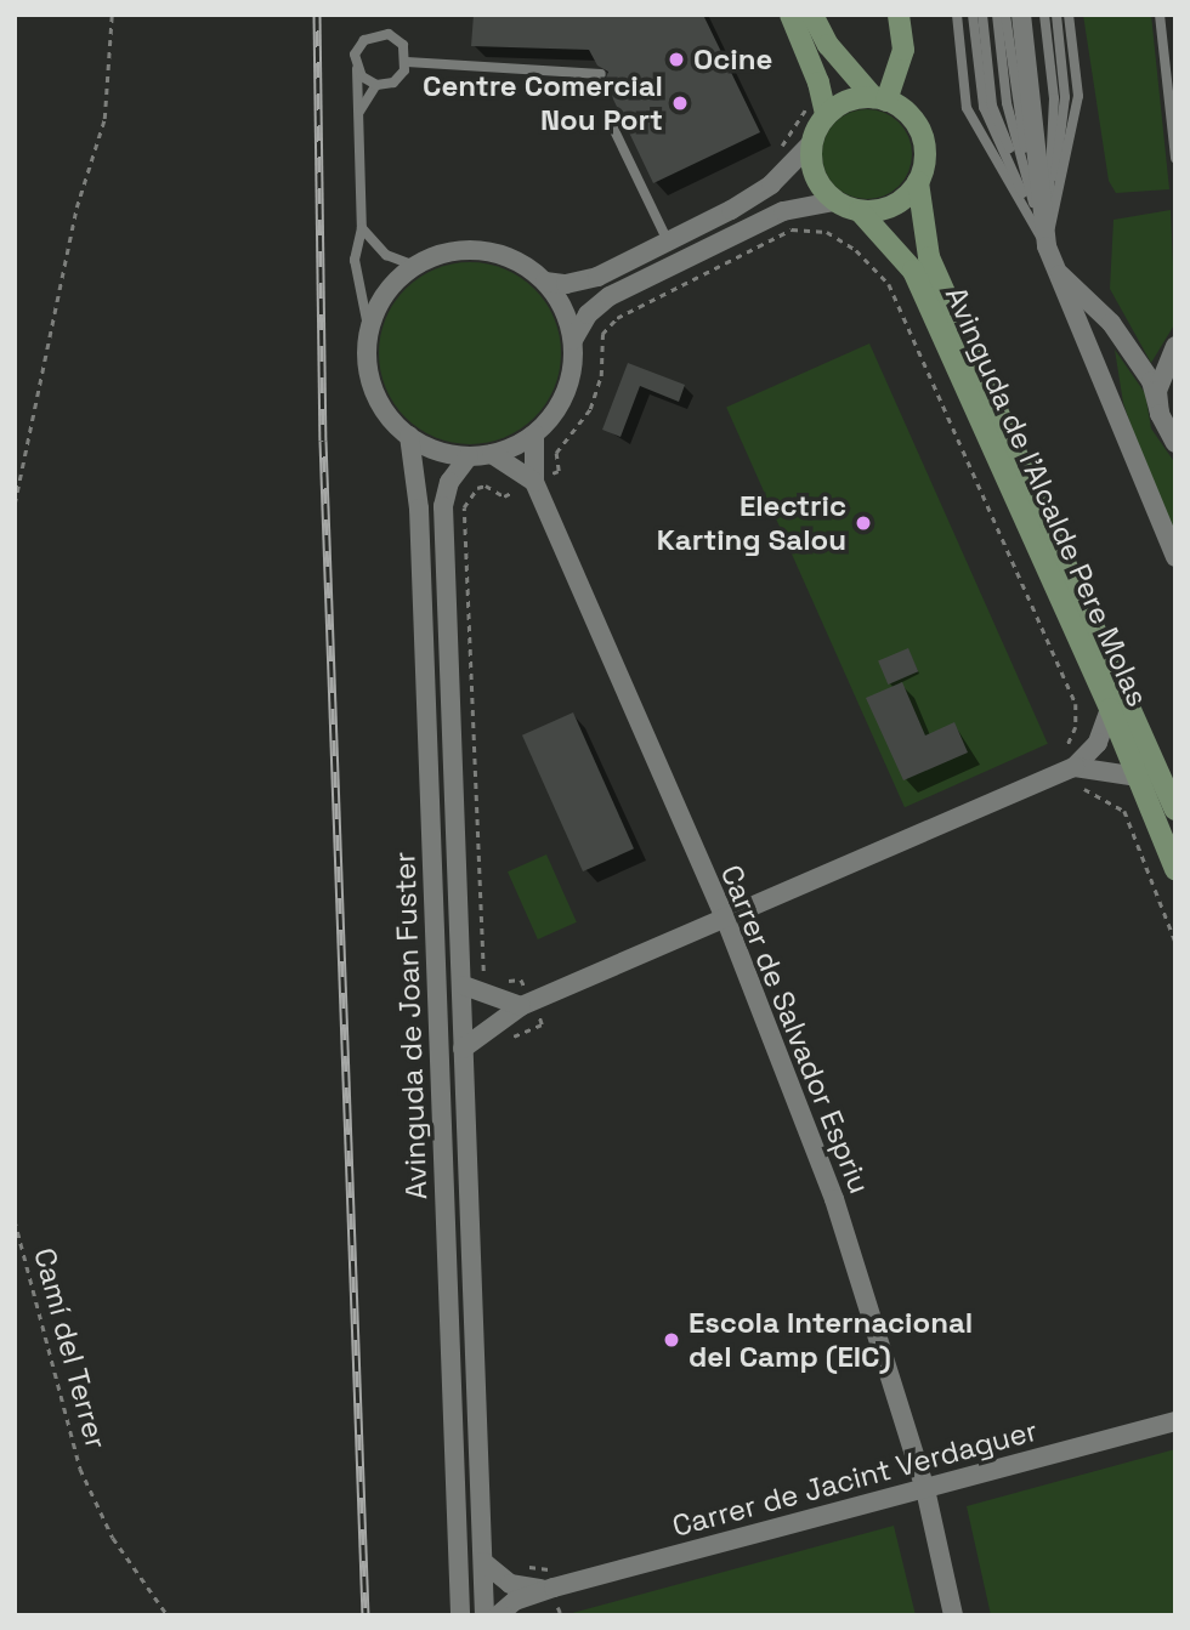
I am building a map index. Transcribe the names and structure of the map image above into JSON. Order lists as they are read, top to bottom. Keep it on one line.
{"streets":{"street":["Avinguda de l'Alcalde Pere Molas","Avinguda de Joan Fuster","Carrer de Salvador Espriu","Carrer de Jacint Verdaguer"],"path":["Camí del Terrer"]},"crossings":[["Avinguda de Joan Fuster","Carrer de Salvador Espriu"],["Avinguda de Joan Fuster","Carrer de Jacint Verdaguer"],["Carrer de Salvador Espriu","Carrer de Jacint Verdaguer"]],"places":["Ocine","Centre Comercial Nou Port","Electric Karting Salou","Escola Internacional del Camp (EIC)"]}
